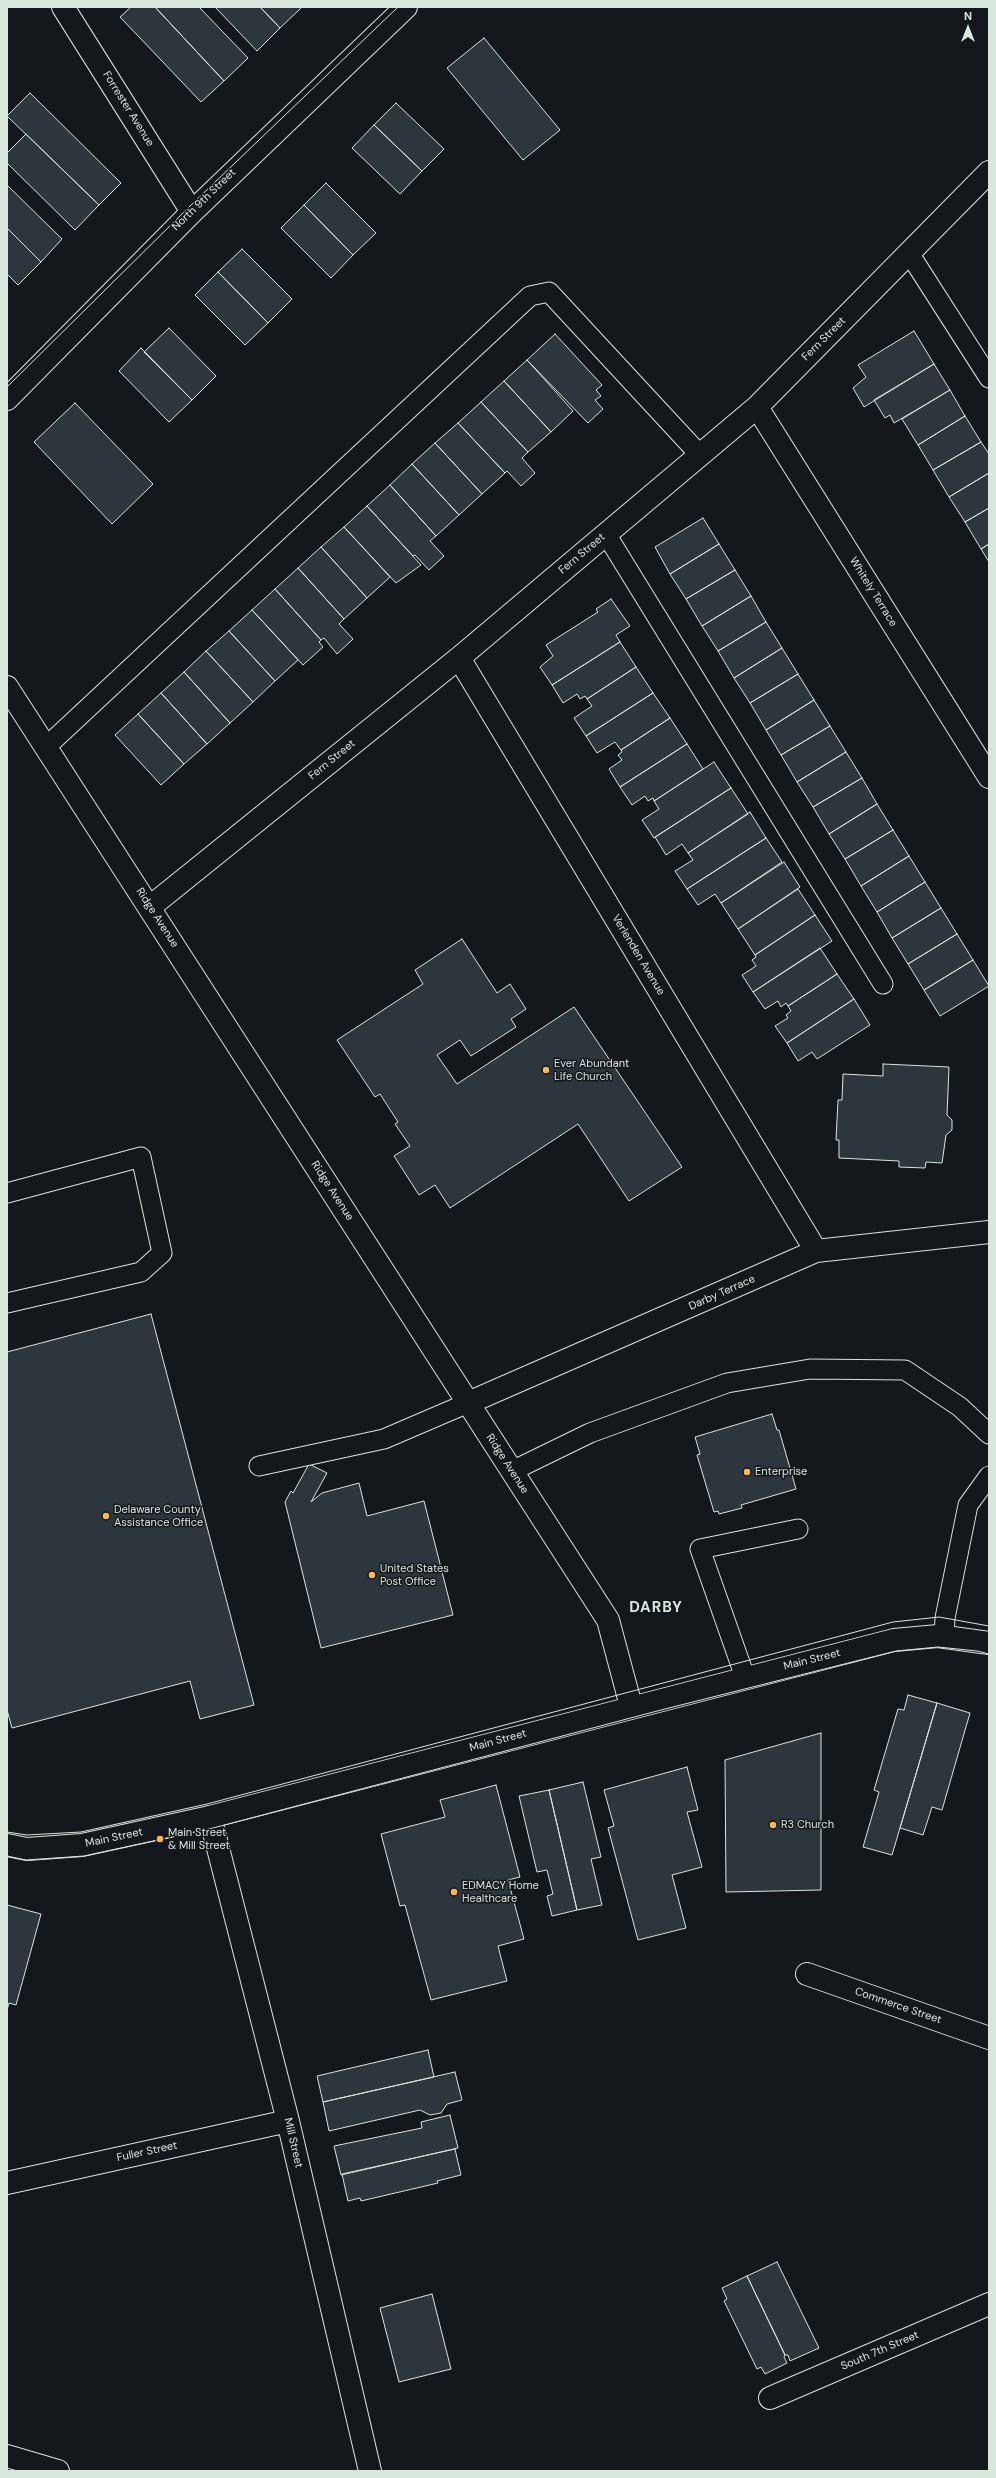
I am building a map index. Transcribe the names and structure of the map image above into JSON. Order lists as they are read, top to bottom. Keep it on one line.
{"streets":{"street":["Forrester Avenue","North 9th Street","Fern Street","Whitely Terrace","Ridge Avenue","Verlenden Avenue","Darby Terrace","Main Street","Commerce Street","Mill Street","Fuller Street","South 7th Street"]},"crossings":[["Forrester Avenue","North 9th Street"],["Fern Street","Whitely Terrace"],["Fern Street","Ridge Avenue"],["Fern Street","Verlenden Avenue"],["Ridge Avenue","Darby Terrace"],["Ridge Avenue","Main Street"],["Verlenden Avenue","Darby Terrace"],["Main Street","Mill Street"],["Mill Street","Fuller Street"]],"districts":["DARBY"],"places":["Ever Abundant Life Church","Enterprise","Delaware County Assistance Office","United States Post Office","R3 Church","Main Street & Mill Street","EDMACY Home Healthcare"],"north":"top"}
